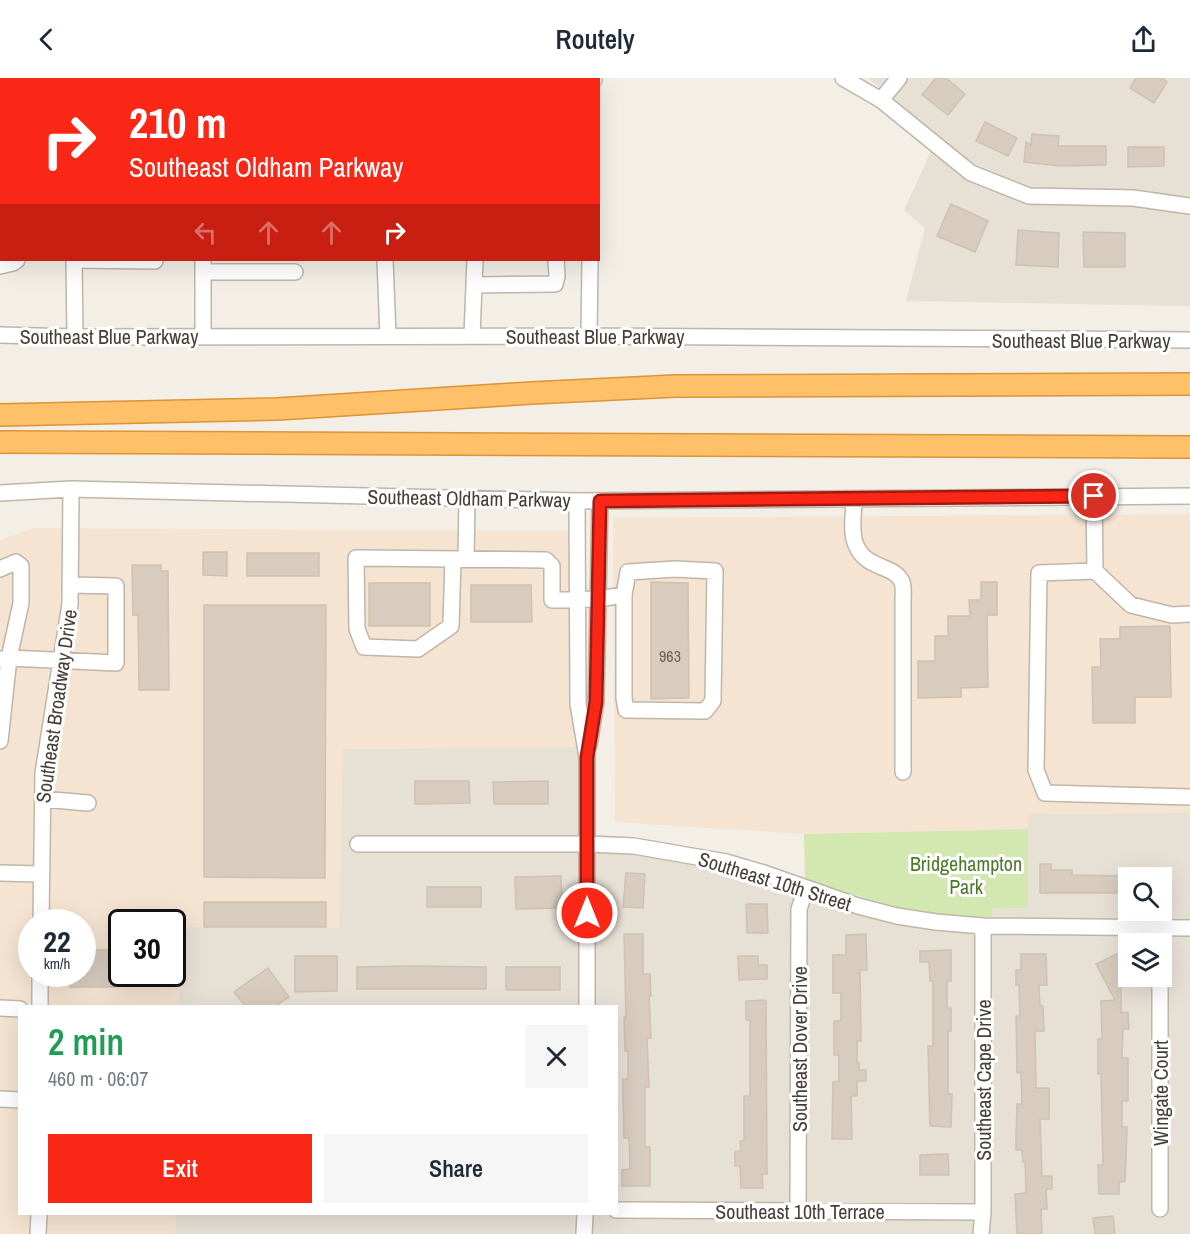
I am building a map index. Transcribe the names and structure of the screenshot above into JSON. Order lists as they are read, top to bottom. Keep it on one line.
{"streets":{"street":["Southeast Blue Parkway","Southeast Oldham Parkway","Southeast Broadway Drive","Southeast 10th Street","Southeast Dover Drive","Southeast Cape Drive","Wingate Court","Southeast 10th Terrace"]},"crossings":[["Southeast Oldham Parkway","Southeast Broadway Drive"],["Southeast 10th Street","Southeast Dover Drive"],["Southeast 10th Street","Southeast Cape Drive"],["Southeast Dover Drive","Southeast 10th Terrace"],["Southeast Cape Drive","Southeast 10th Terrace"]],"parks":["Bridgehampton Park"],"house_numbers":["963"],"page":{"header":"Routely","turn":["210 m","Southeast Oldham Parkway"],"speed":"22 km/h","limit":"30","heading":["2 min","460 m · 06:07"],"buttons":["Exit","Share"]}}
